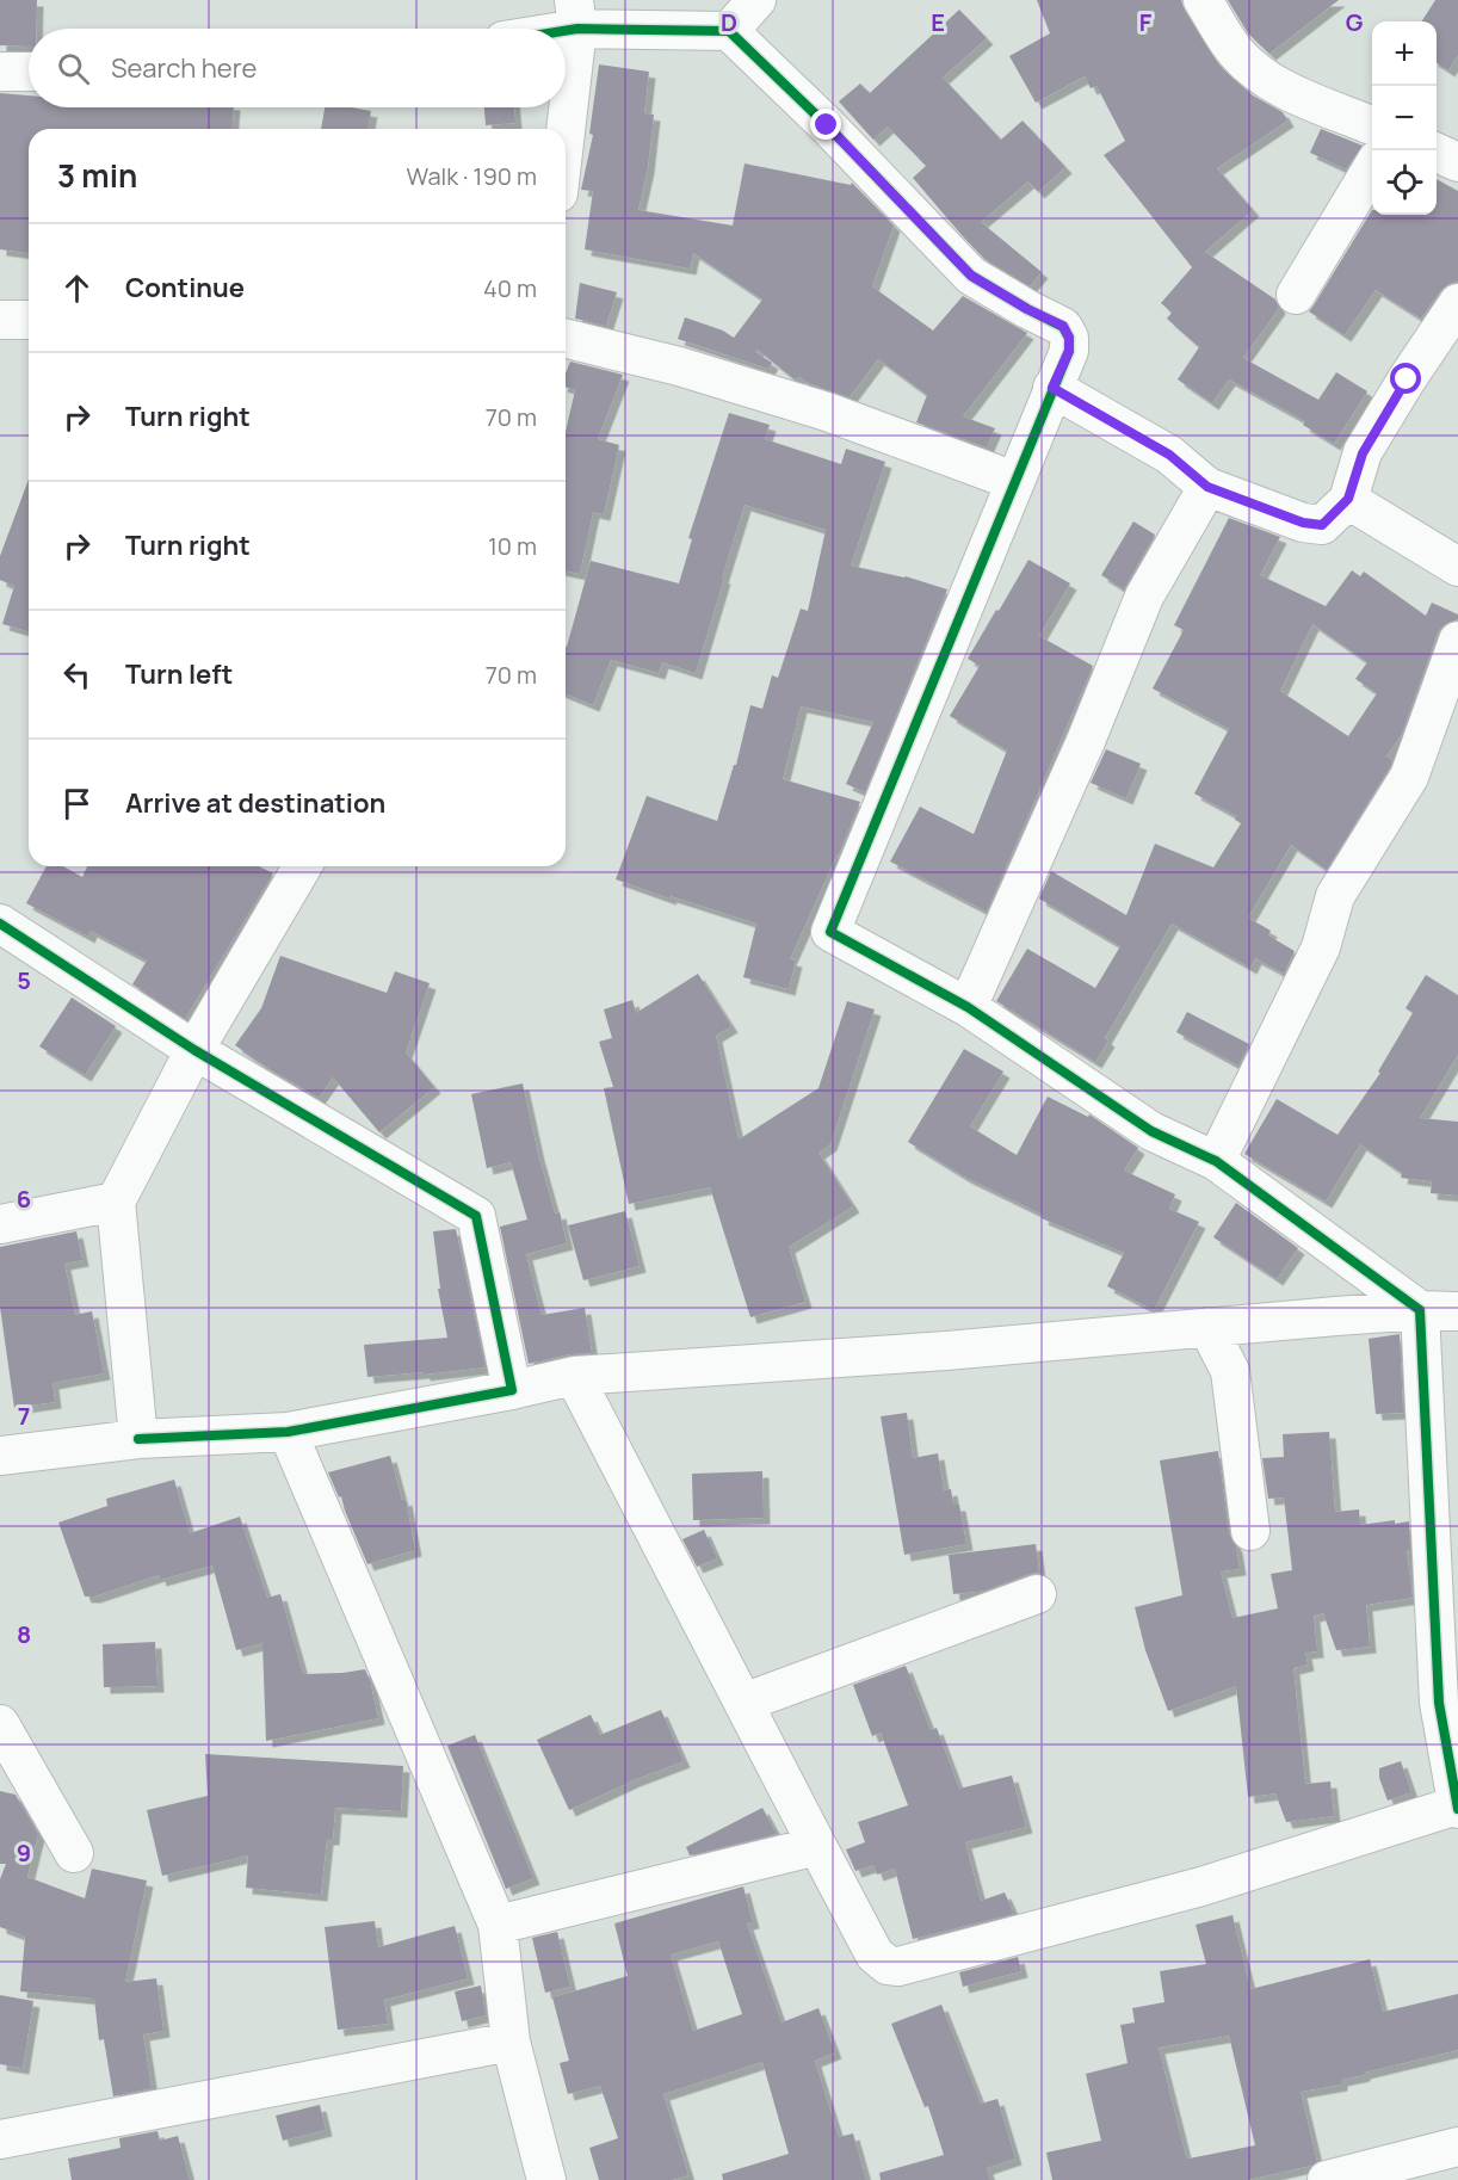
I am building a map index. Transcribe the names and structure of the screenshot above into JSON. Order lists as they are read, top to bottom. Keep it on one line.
{"page":{"map_buttons":["+","−"],"search":"Search here","heading":["3 min","Walk · 190 m"],"list":[["Continue","40 m"],["Turn right","70 m"],["Turn right","10 m"],["Turn left","70 m"],"Arrive at destination"]},"grid":{"columns":["D","E","F","G"],"rows":["5","6","7","8","9"]}}
